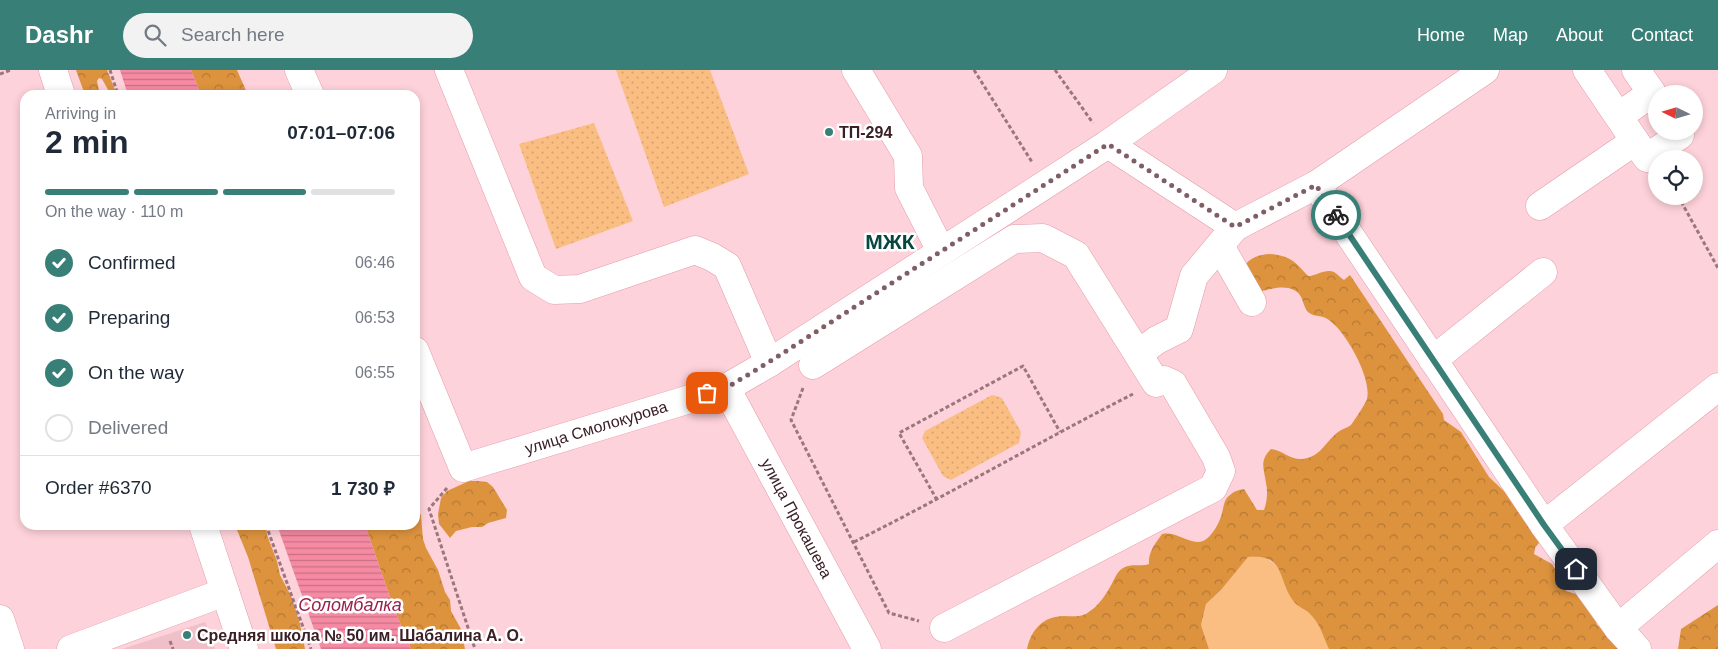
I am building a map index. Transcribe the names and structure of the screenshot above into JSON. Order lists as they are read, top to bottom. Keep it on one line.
{"streets":{"street":["улица Смолокурова","улица Прокашева"]},"crossings":[["улица Смолокурова","улица Прокашева"]],"districts":["МЖК"],"water":["Соломбалка"],"places":["ТП-294","Средняя школа № 50 им. Шабалина А. О."],"north":"left","page":{"header":"Dashr","search":"Search here","nav":["Home","Map","About","Contact"],"heading":["2 min","Arriving in","07:01–07:06"],"panel":["Order #6370","1 730 ₽"],"bar":"On the way · 110 m","list":[["Confirmed","06:46"],["Preparing","06:53"],["On the way","06:55"],"Delivered"]}}
